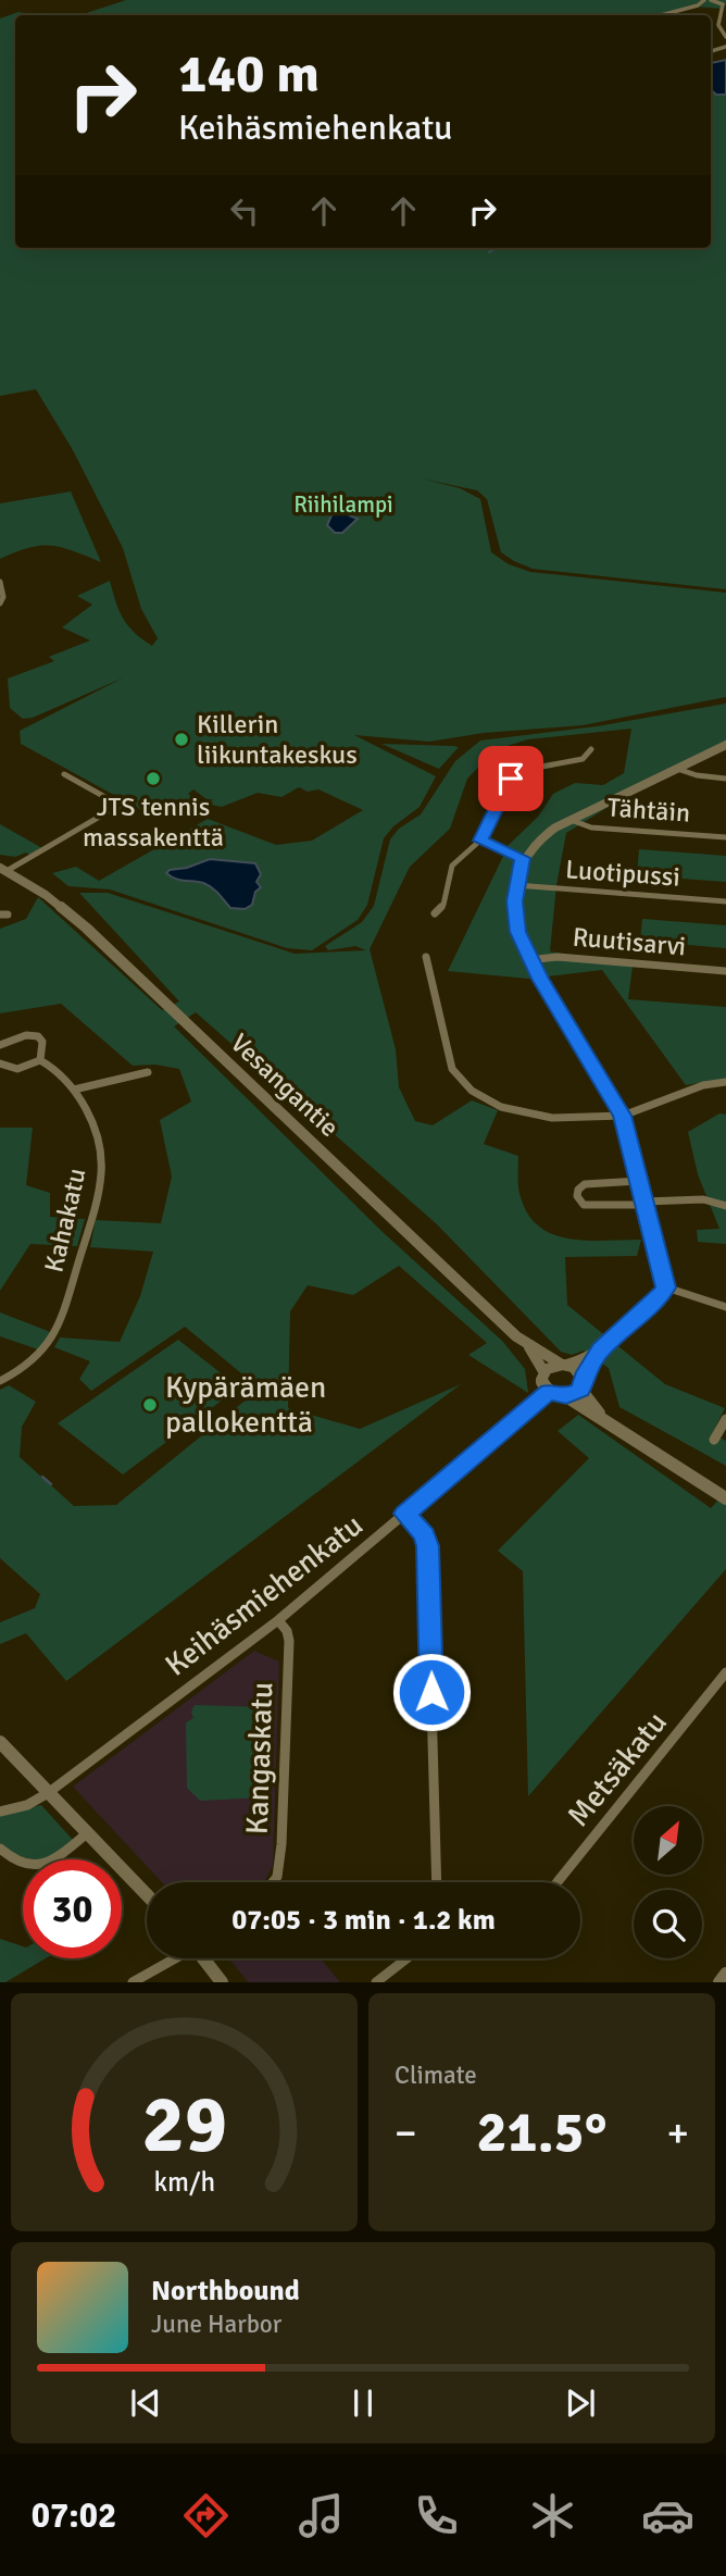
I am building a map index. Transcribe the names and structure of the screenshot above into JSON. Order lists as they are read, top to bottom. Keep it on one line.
{"streets":{"street":["Tähtäin","Luotipussi","Ruutisarvi","Vesangantie","Kahakatu","Keihäsmiehenkatu","Kangaskatu","Metsäkatu"]},"crossings":[["Vesangantie","Keihäsmiehenkatu"],["Keihäsmiehenkatu","Kangaskatu"]],"parks":["Riihilampi"],"places":["Killerin liikuntakeskus","JTS tennis massakenttä","Kypärämäen pallokenttä"],"north":"top right","page":{"turn":["140 m","Keihäsmiehenkatu"],"limit":"30","trip":"07:05 · 3 min · 1.2 km","tile":"Climate","heat":["−","21.5°","+"],"song":["Northbound","June Harbor"],"tabs":"07:02","gauge":["29","km/h"]}}
